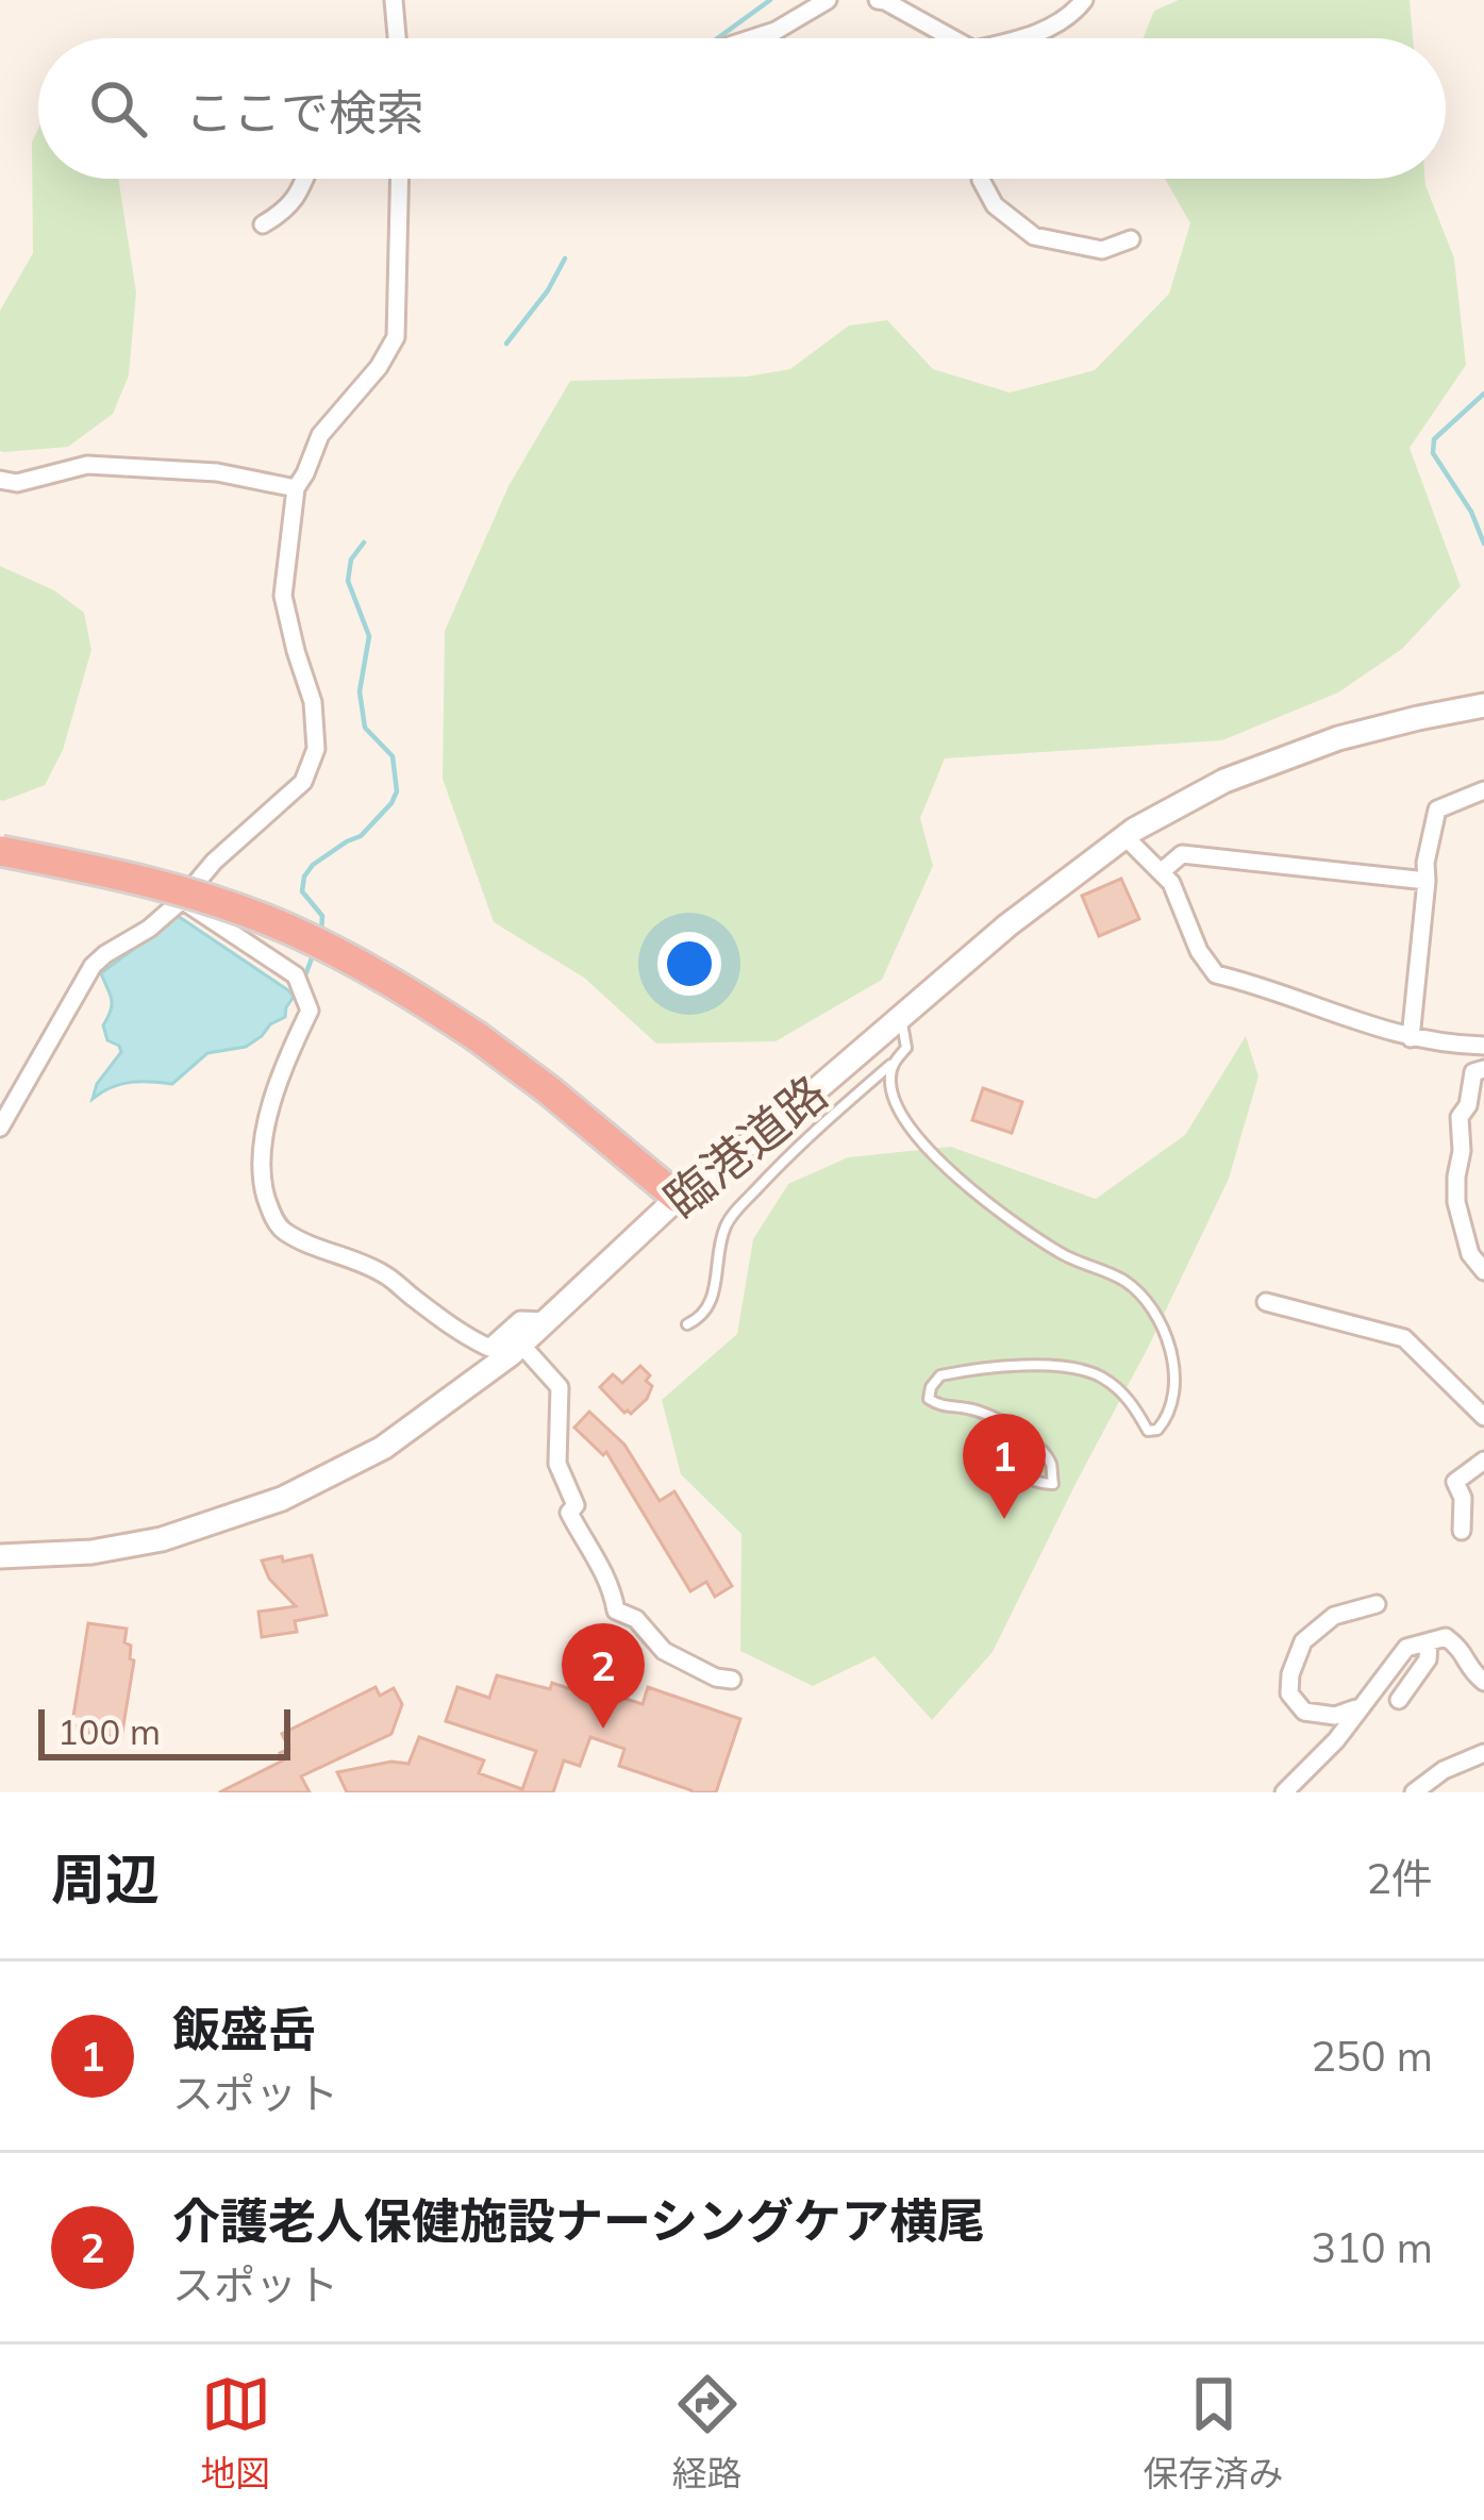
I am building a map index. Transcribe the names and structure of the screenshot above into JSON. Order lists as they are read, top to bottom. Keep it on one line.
{"streets":{"street":["臨港道路"]},"scale_bar":"100 m","page":{"search":"ここで検索","pins":["1","2"],"scale":"100 m","heading":["周辺","2件"],"list":[{"mark":"1","name":"飯盛岳","note":"スポット","value":"250 m"},{"mark":"2","name":"介護老人保健施設ナーシングケア横尾","note":"スポット","value":"310 m"}],"nav":["地図","経路","保存済み"]}}
